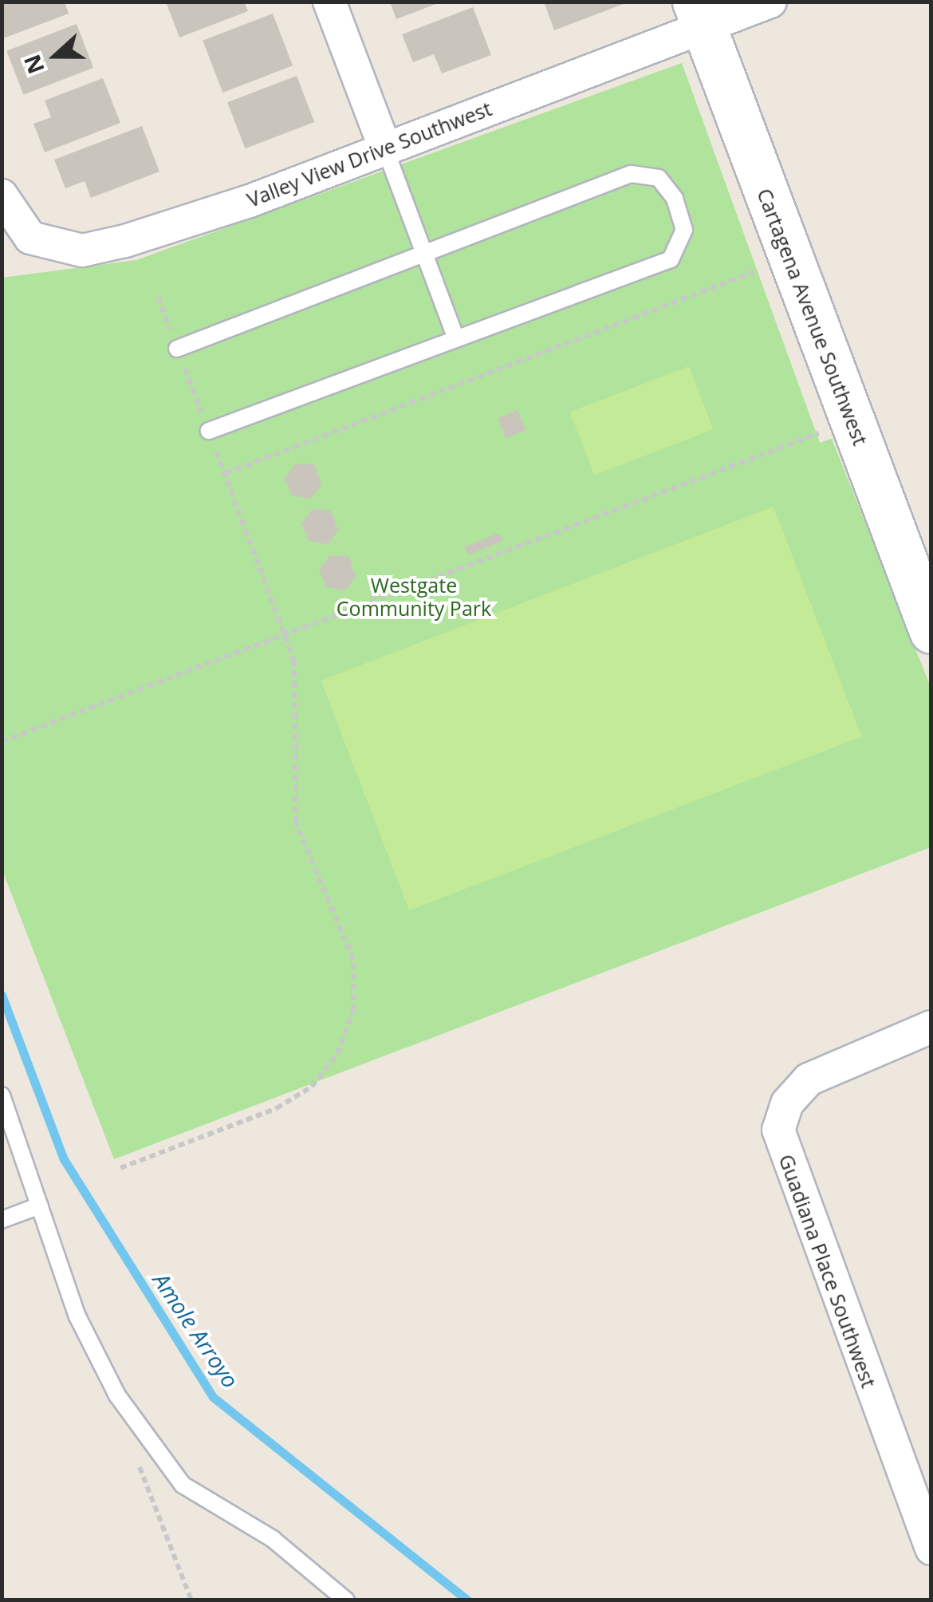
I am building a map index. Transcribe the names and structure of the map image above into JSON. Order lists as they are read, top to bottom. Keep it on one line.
{"streets":{"street":["Valley View Drive Southwest","Cartagena Avenue Southwest","Guadiana Place Southwest"]},"crossings":[["Valley View Drive Southwest","Cartagena Avenue Southwest"]],"water":["Amole Arroyo"],"parks":["Westgate Community Park"],"north":"left"}
